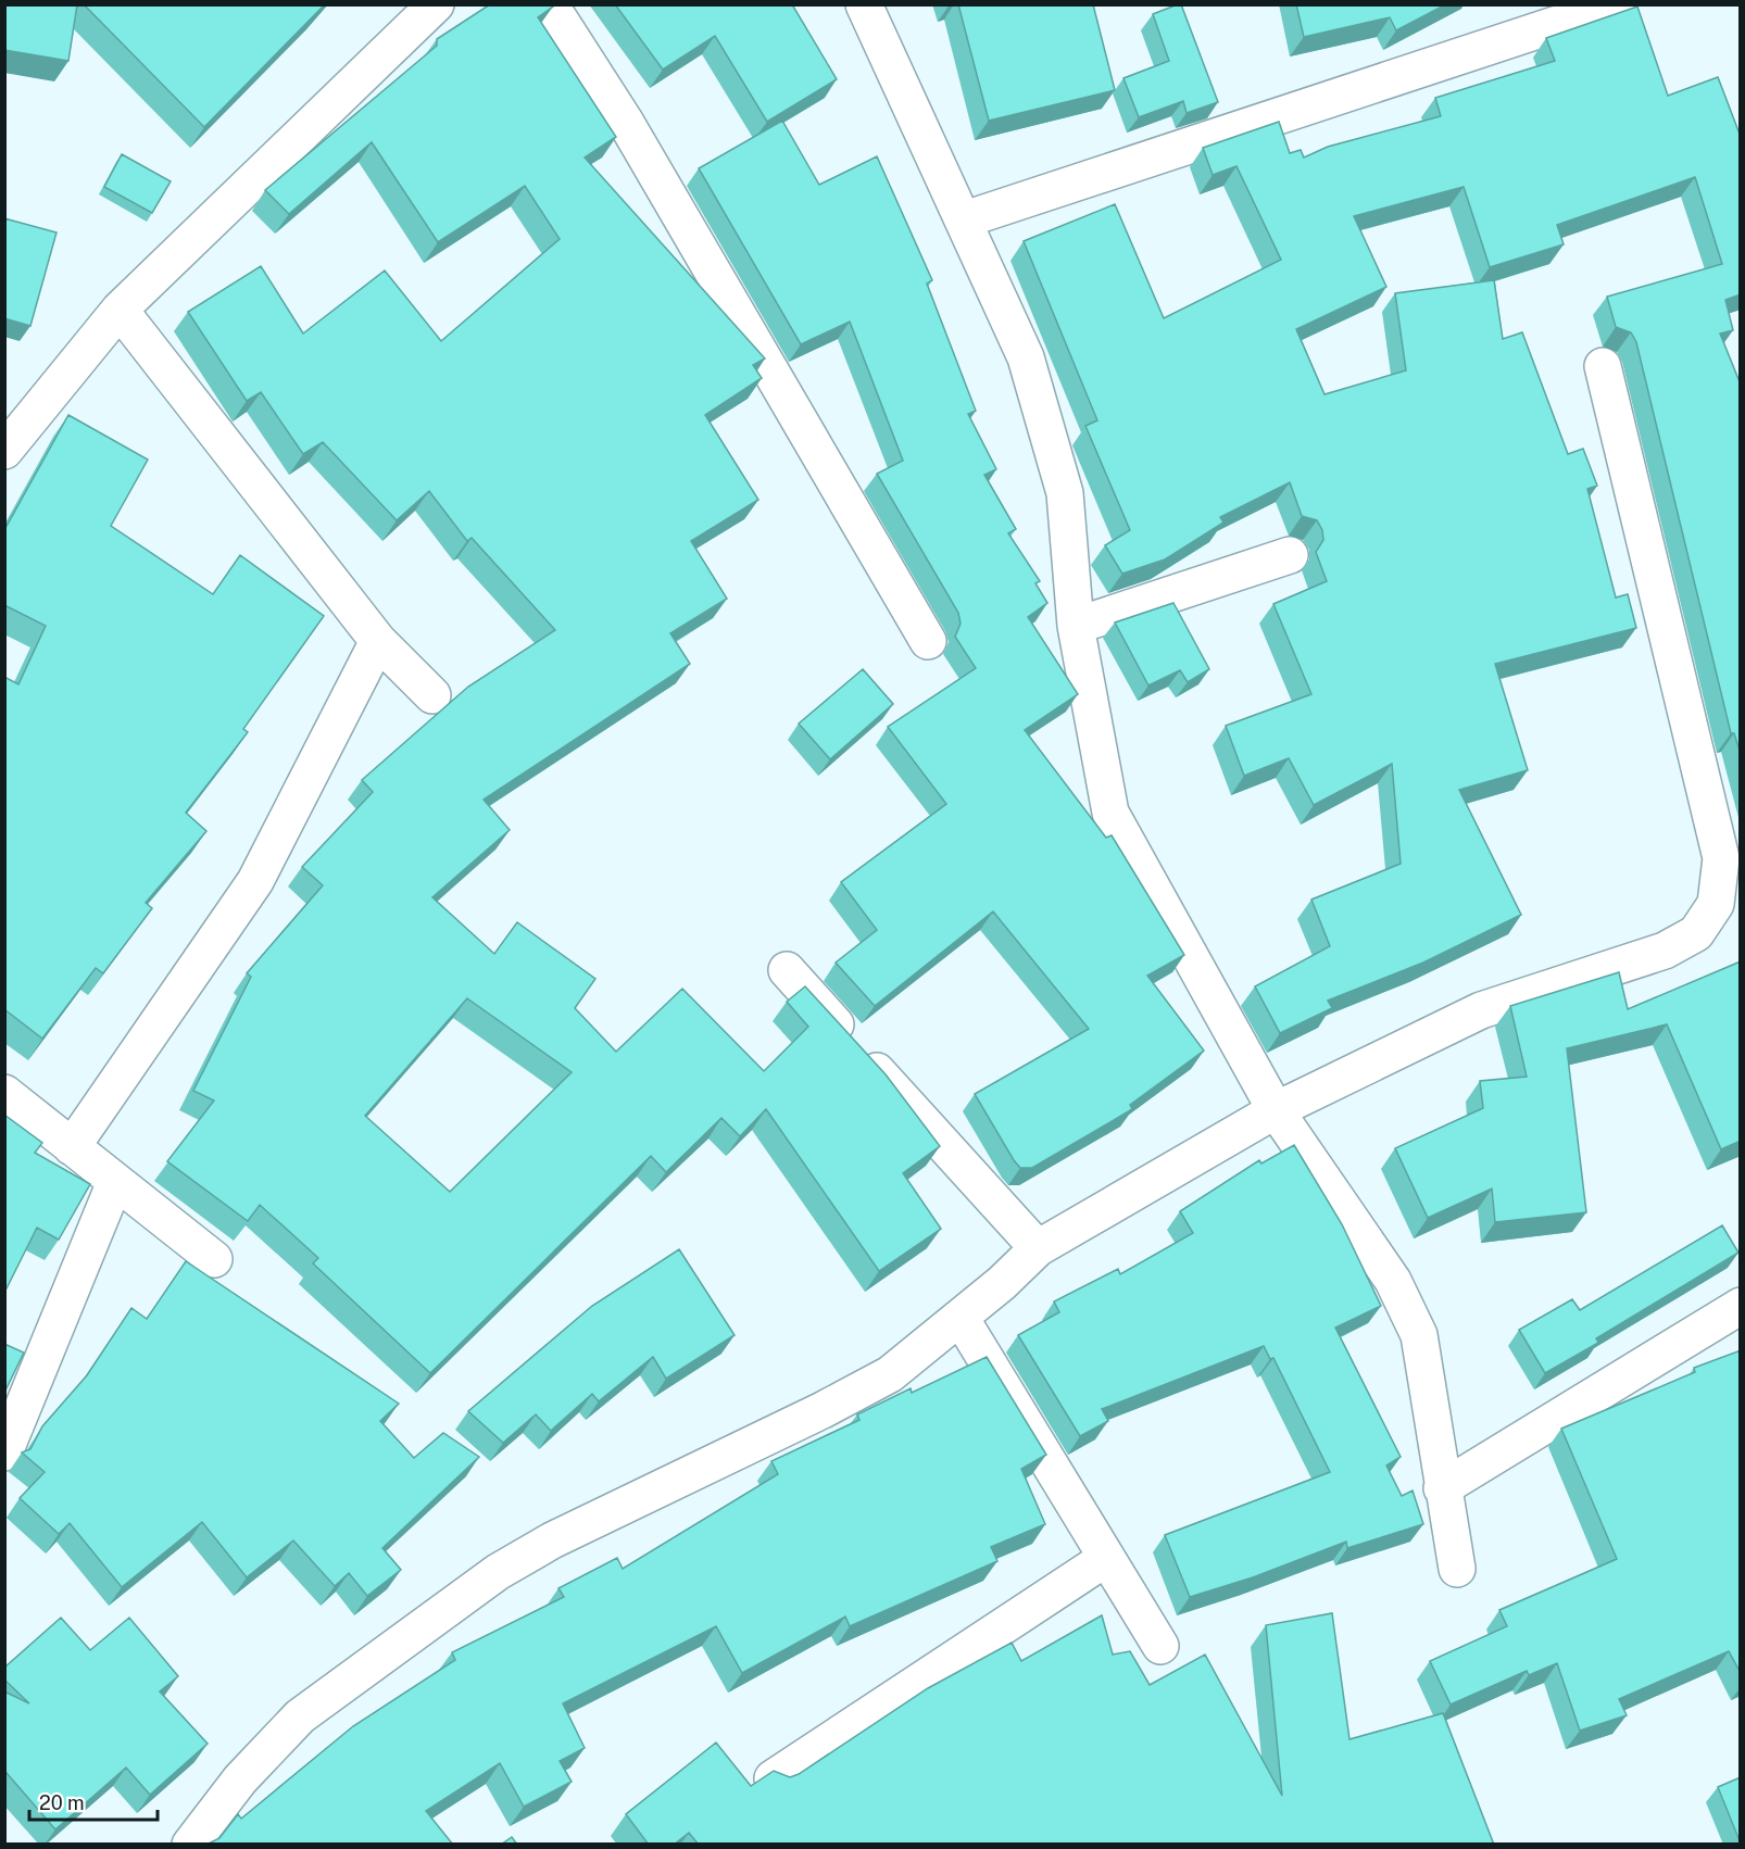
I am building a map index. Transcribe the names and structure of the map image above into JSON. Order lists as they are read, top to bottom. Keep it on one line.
{"scale_bar":"20 m"}
